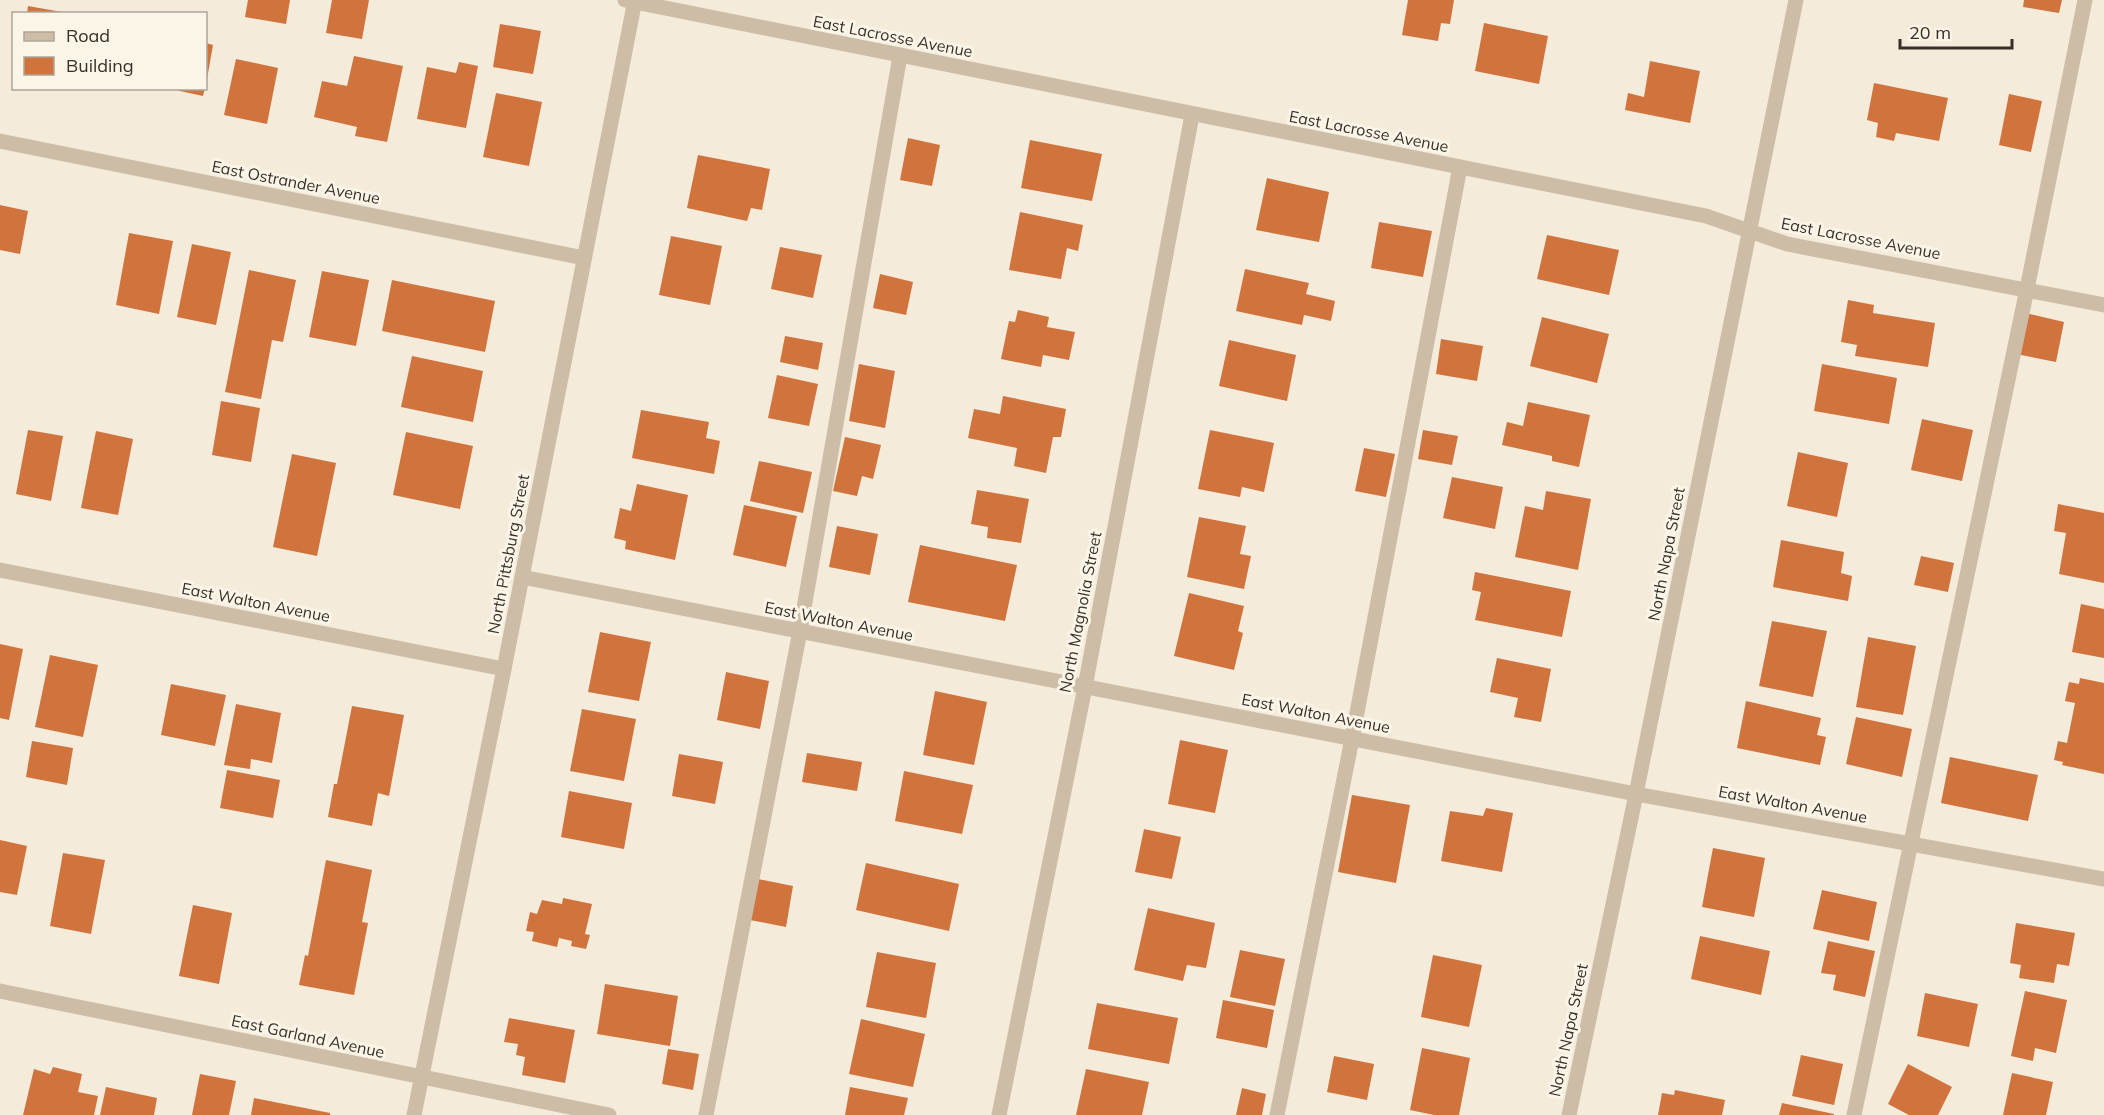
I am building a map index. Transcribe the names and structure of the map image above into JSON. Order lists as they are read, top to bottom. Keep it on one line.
{"streets":{"street":["East Lacrosse Avenue","East Ostrander Avenue","North Pittsburg Street","North Napa Street","East Walton Avenue","North Magnolia Street","East Garland Avenue"]},"crossings":[["East Lacrosse Avenue","North Pittsburg Street"],["East Lacrosse Avenue","North Napa Street"],["East Lacrosse Avenue","North Magnolia Street"],["East Ostrander Avenue","North Pittsburg Street"],["North Pittsburg Street","East Walton Avenue"],["North Pittsburg Street","East Garland Avenue"],["North Napa Street","East Walton Avenue"],["East Walton Avenue","North Magnolia Street"]],"legend":["Road","Building"],"scale_bar":"20 m"}
